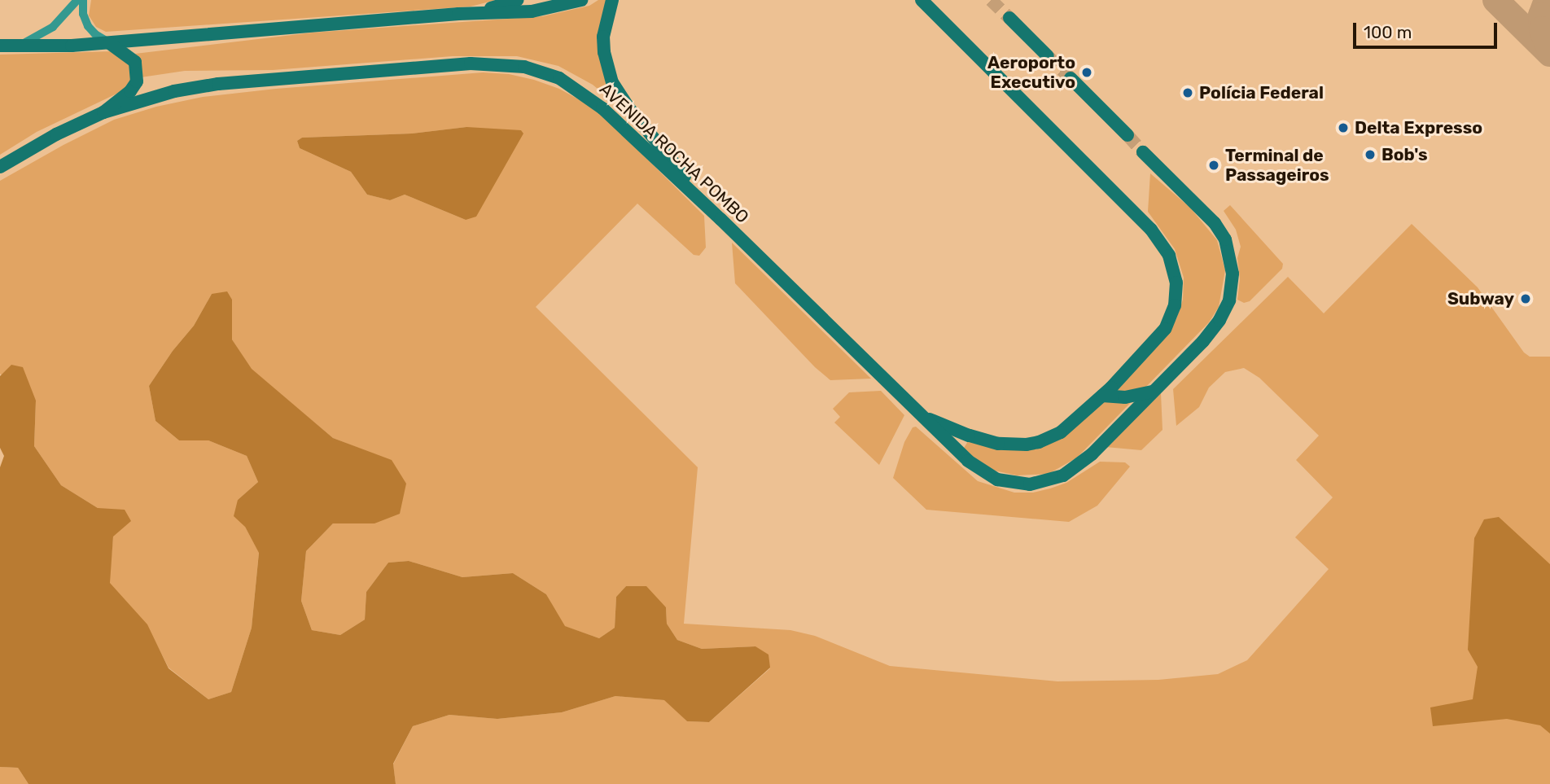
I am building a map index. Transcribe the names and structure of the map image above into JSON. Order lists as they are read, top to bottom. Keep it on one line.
{"streets":{"main road":["AVENIDA ROCHA POMBO"]},"places":["Aeroporto Executivo","Polícia Federal","Delta Expresso","Bob's","Terminal de Passageiros","Subway"],"scale_bar":"100 m"}
